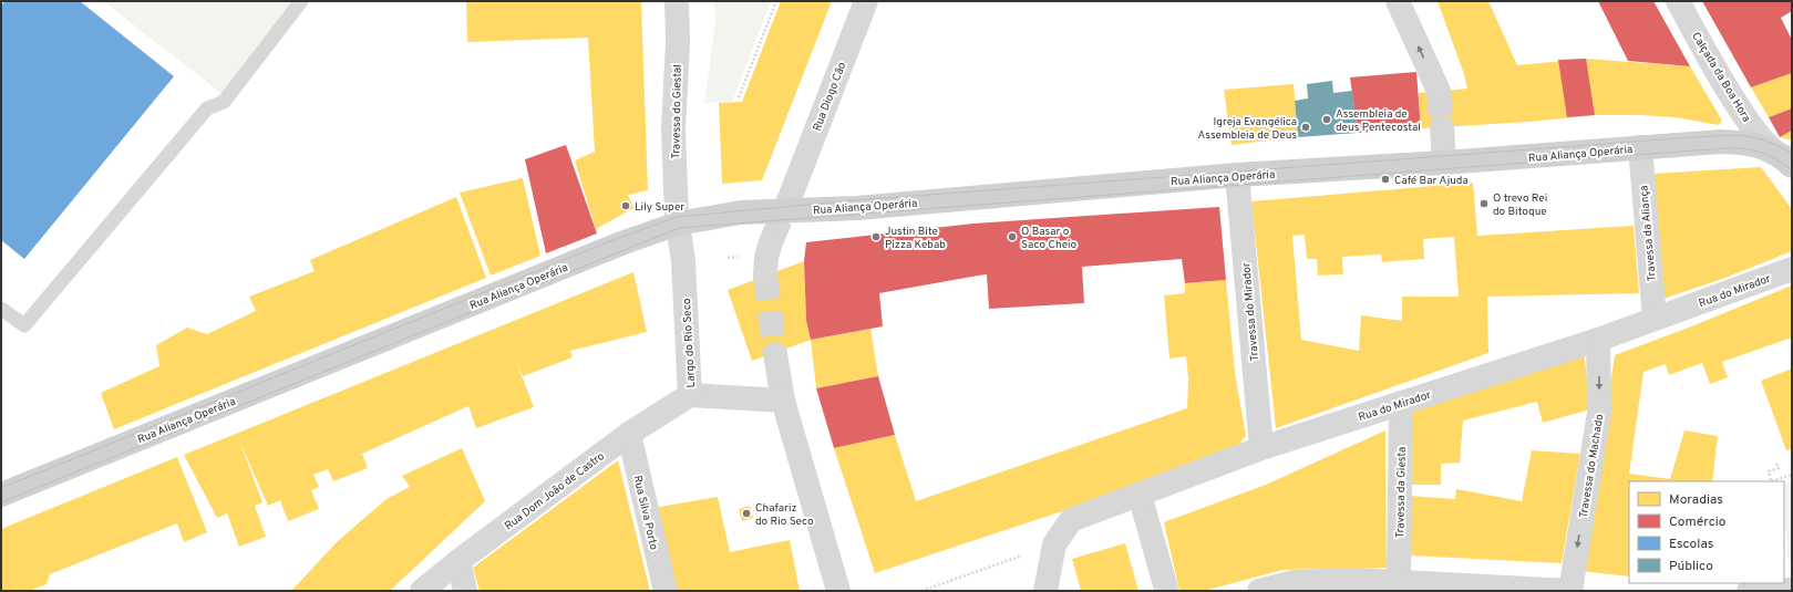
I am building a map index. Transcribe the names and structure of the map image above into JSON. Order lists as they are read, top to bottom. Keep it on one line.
{"streets":{"street":["Calçada da Boa Hora","Rua Diogo Cão","Travessa do Giestal","Rua Aliança Operária","Travessa da Aliança","Rua do Mirador","Travessa do Mirador","Largo do Rio Seco","Travessa do Machado","Rua Dom João de Castro","Travessa da Giesta","Rua Silva Porto"]},"crossings":[["Calçada da Boa Hora","Rua Aliança Operária"],["Travessa do Giestal","Rua Aliança Operária"],["Travessa do Giestal","Largo do Rio Seco"],["Rua Aliança Operária","Travessa da Aliança"],["Rua Aliança Operária","Travessa do Mirador"],["Rua Aliança Operária","Largo do Rio Seco"],["Travessa da Aliança","Rua do Mirador"],["Rua do Mirador","Travessa do Mirador"],["Rua do Mirador","Travessa do Machado"],["Rua do Mirador","Travessa da Giesta"],["Largo do Rio Seco","Rua Dom João de Castro"],["Rua Dom João de Castro","Rua Silva Porto"]],"one_way":["Travessa do Machado"],"places":["Assembleia de deus Pentecostal","Igreja Evangélica Assembleia de Deus","Café Bar Ajuda","O trevo Rei do Bitoque","Lily Super","Justin Bite Pizza Kebab","O Basar o Saco Cheio","Chafariz do Rio Seco"],"legend":["Moradias","Comércio","Escolas","Público"]}
